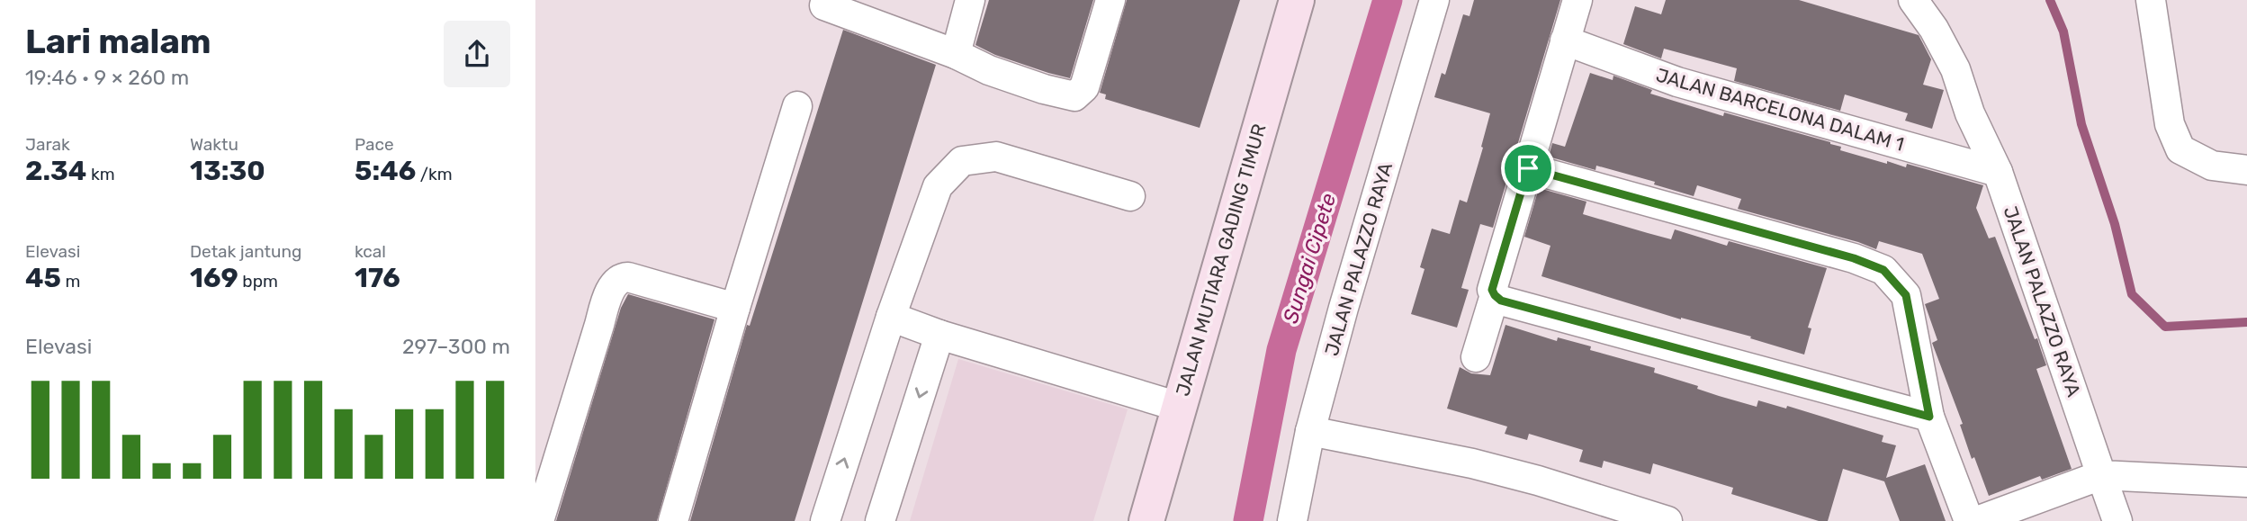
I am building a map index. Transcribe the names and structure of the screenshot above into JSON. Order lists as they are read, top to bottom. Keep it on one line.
{"streets":{"main road":["JALAN MUTIARA GADING TIMUR"],"street":["JALAN BARCELONA DALAM 1","JALAN PALAZZO RAYA"]},"crossings":[["JALAN BARCELONA DALAM 1","JALAN PALAZZO RAYA"]],"water":["Sungai Cipete"],"page":{"heading":["Lari malam","19:46 · 9 × 260 m"],"stats":[["Jarak","2.34 km"],["Waktu","13:30"],["Pace","5:46 /km"],["Elevasi","45 m"],["Detak jantung","169 bpm"],["kcal","176"]],"chart":["Elevasi","297–300 m"]}}
